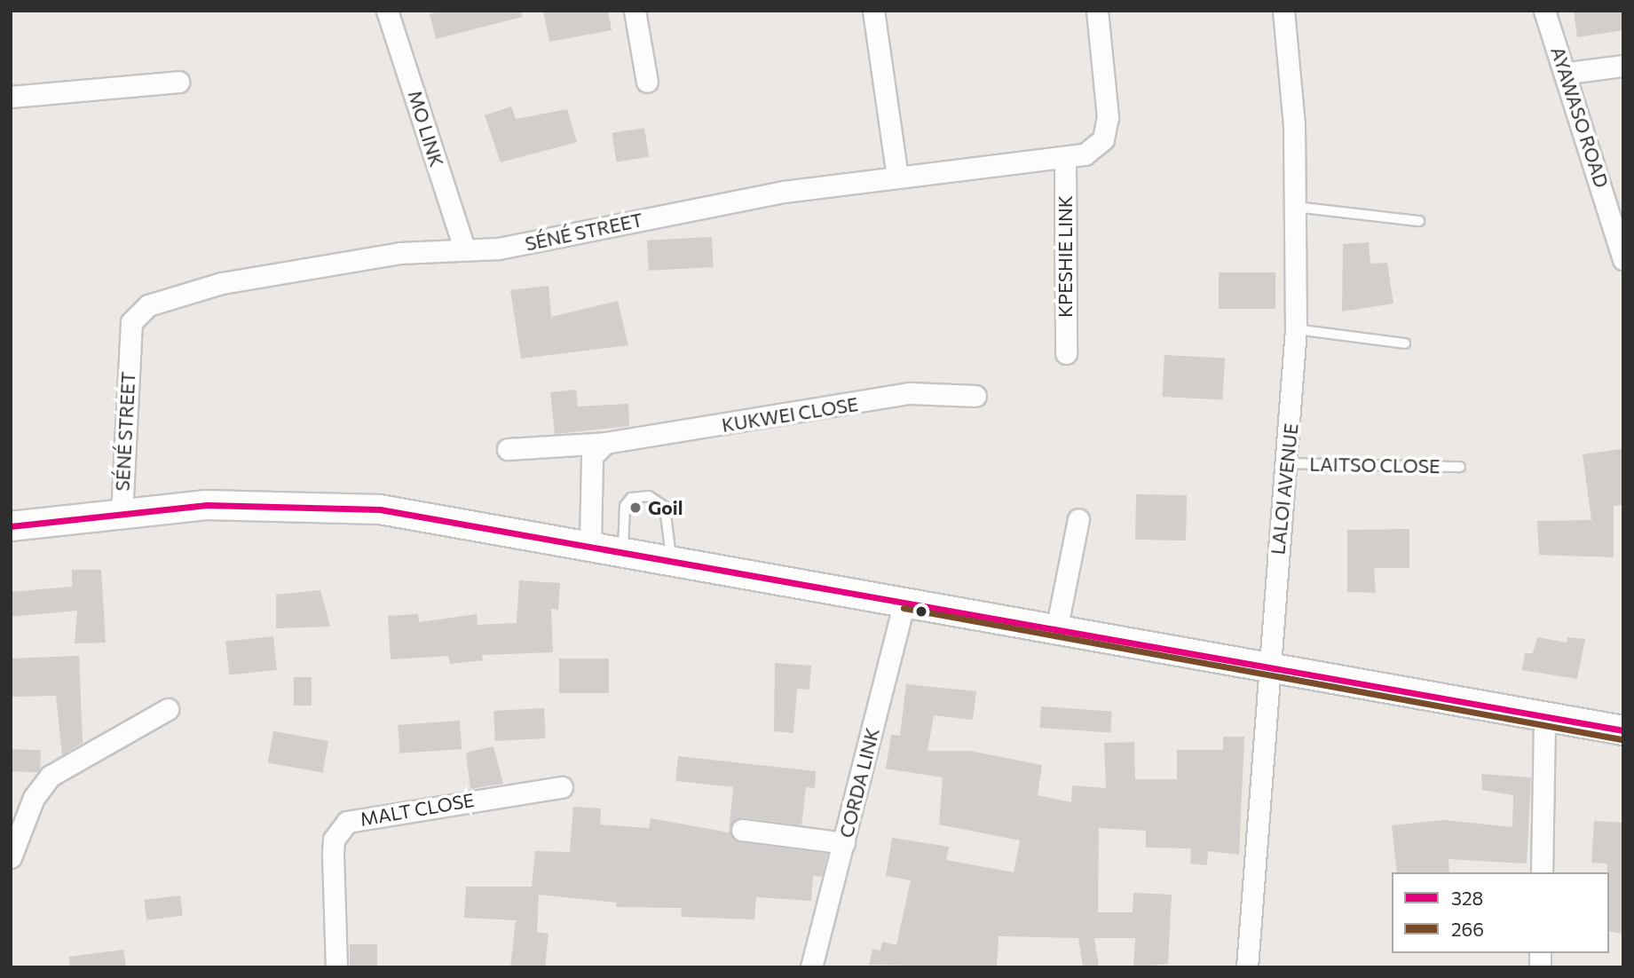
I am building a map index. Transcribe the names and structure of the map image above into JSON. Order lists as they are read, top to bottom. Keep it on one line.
{"streets":{"street":["AYAWASO ROAD","MO LINK","SÉNÉ STREET","KPESHIE LINK","KUKWEI CLOSE","LALOI AVENUE","CORDA LINK","MALT CLOSE"],"lane":["LAITSO CLOSE"]},"crossings":[["MO LINK","SÉNÉ STREET"],["SÉNÉ STREET","KPESHIE LINK"],["LAITSO CLOSE","LALOI AVENUE"]],"places":["Goil"],"lines":["transit line 328","transit line 266"],"legend":["328","266"]}
